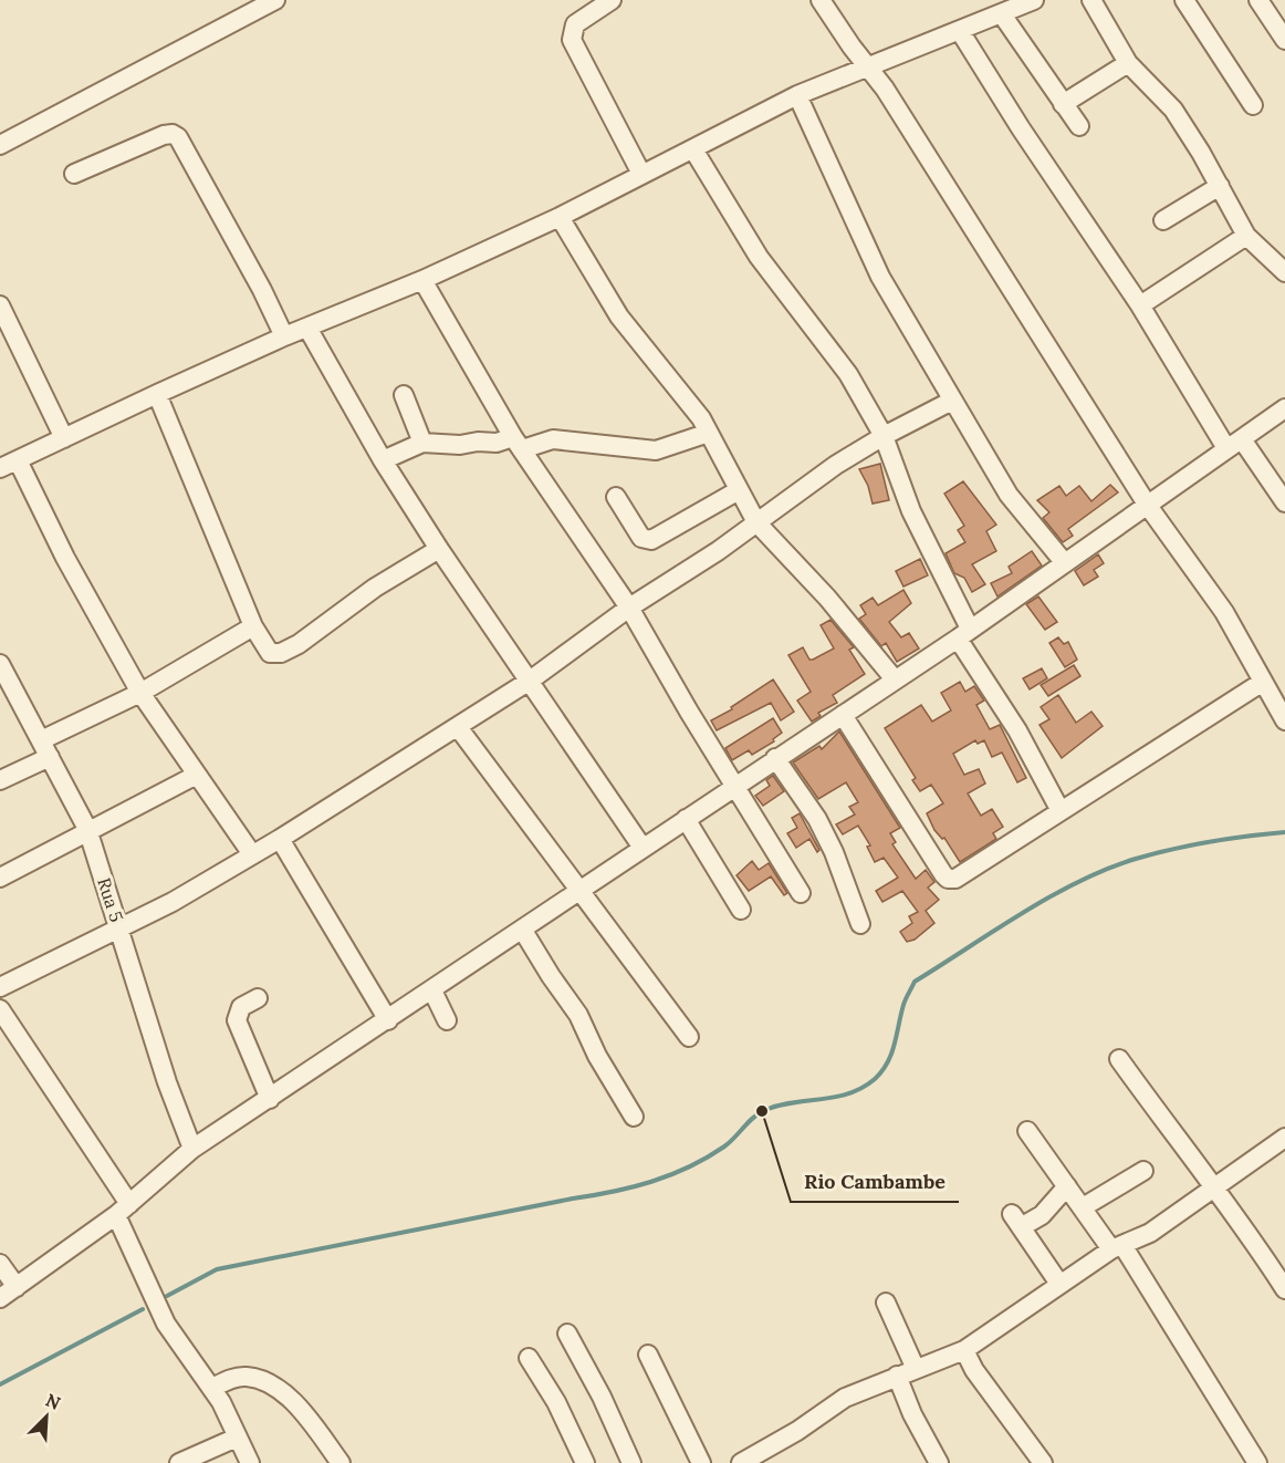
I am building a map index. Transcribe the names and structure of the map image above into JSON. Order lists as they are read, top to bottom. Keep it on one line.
{"streets":{"street":["Rua 5"]},"places":["Rio Cambambe"],"north":"top right"}
